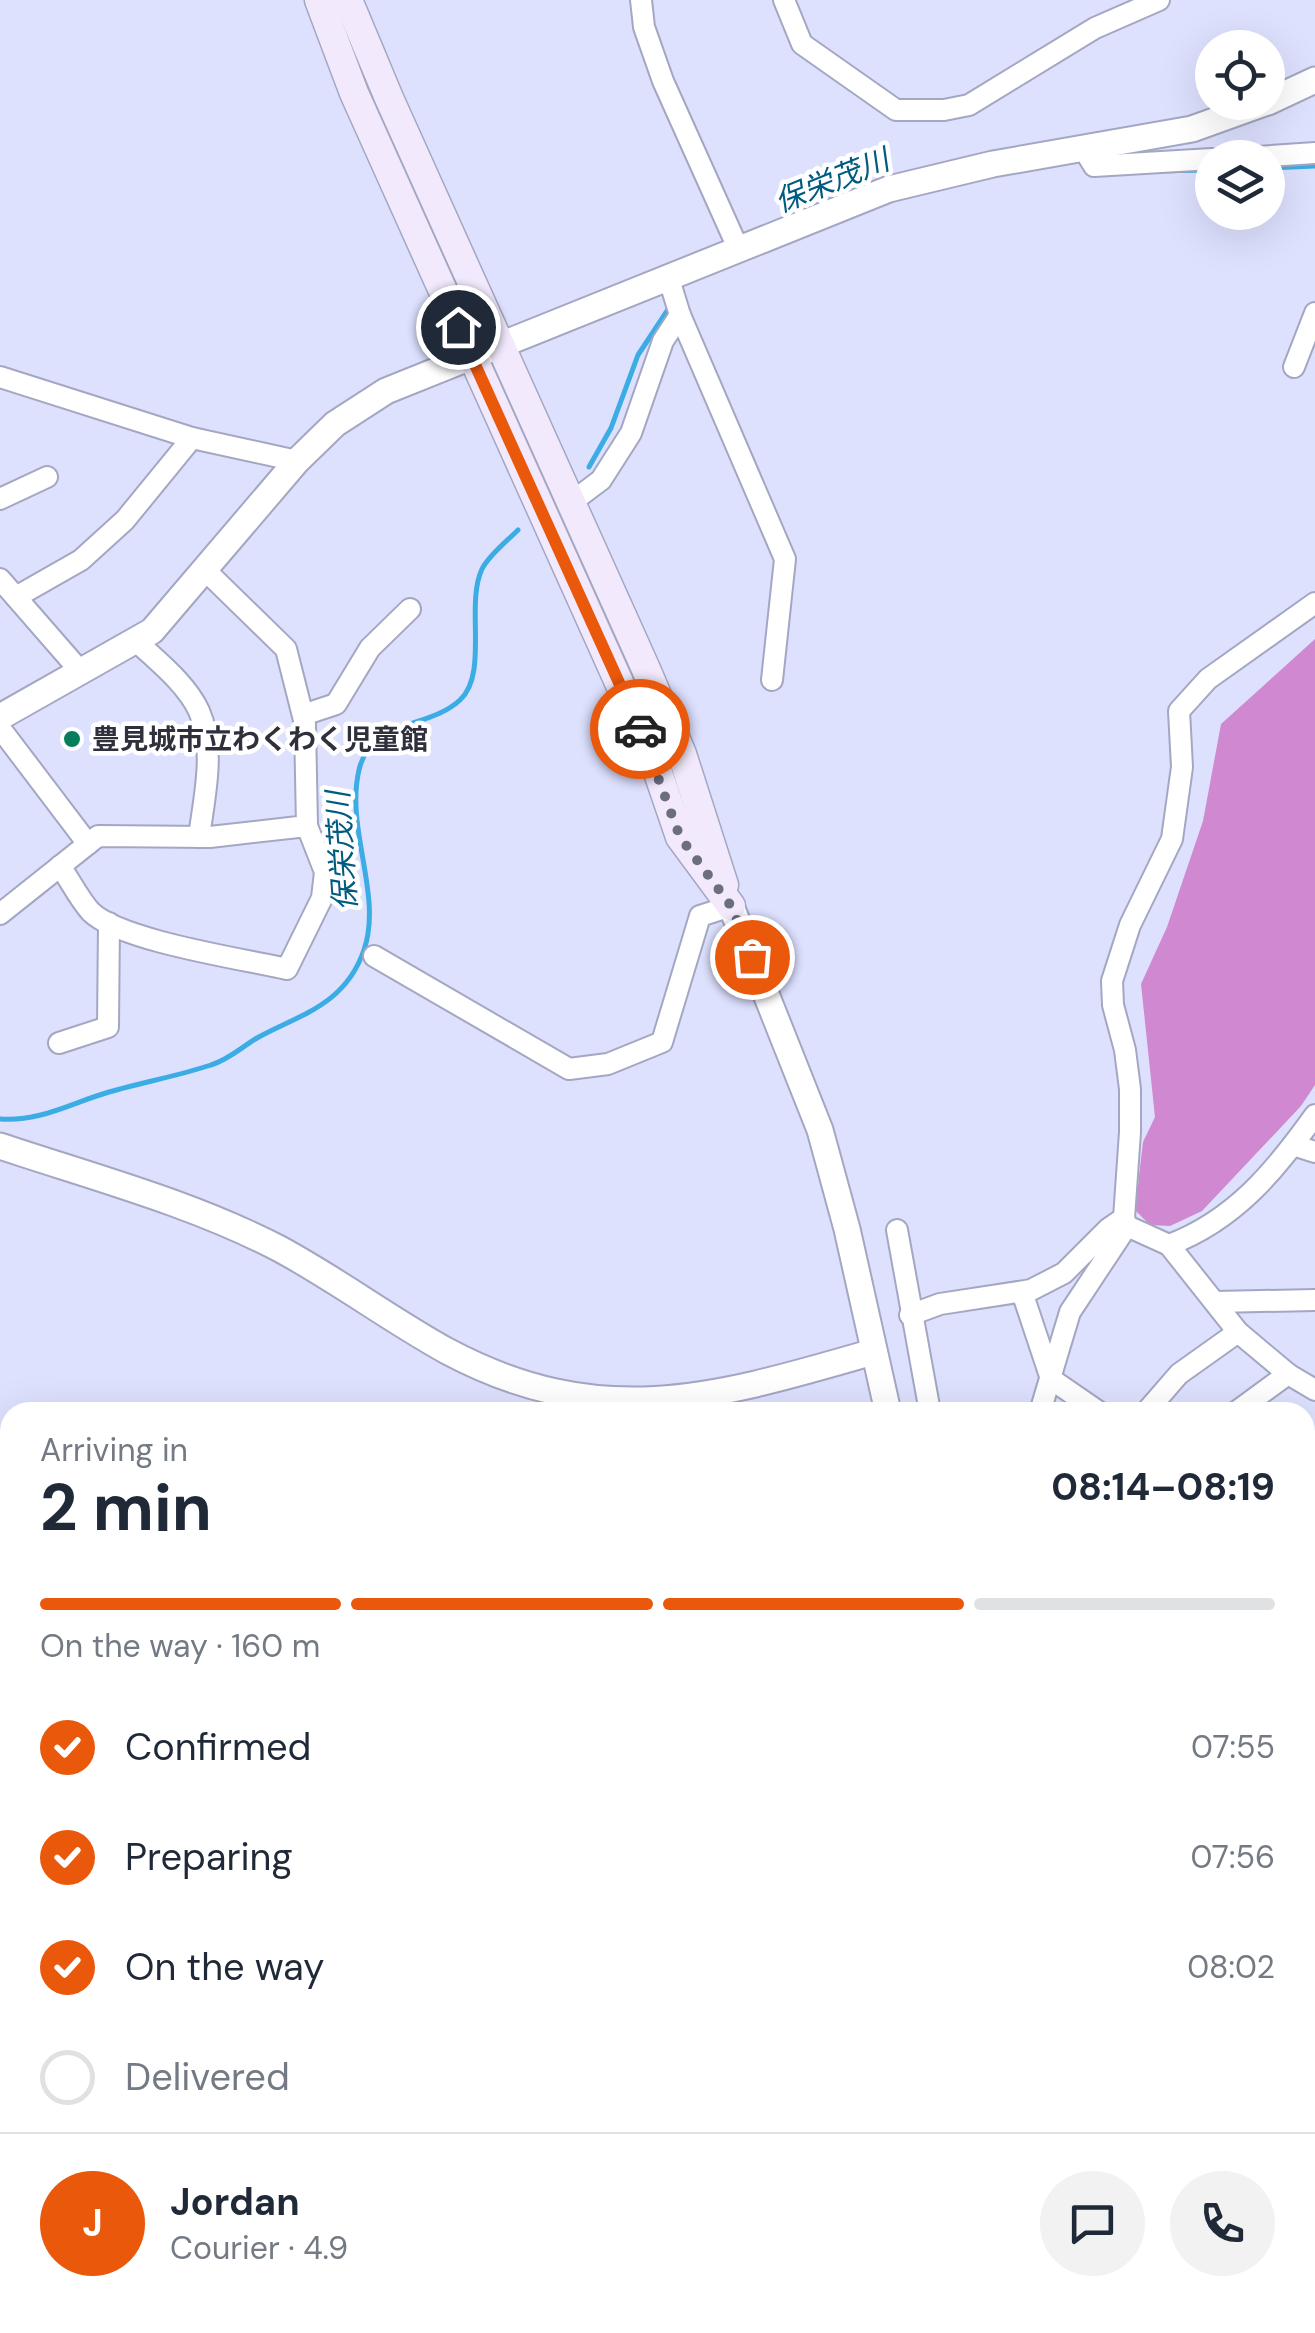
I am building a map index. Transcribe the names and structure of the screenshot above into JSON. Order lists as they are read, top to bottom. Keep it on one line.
{"water":["保栄茂川"],"places":["豊見城市立わくわく児童館"],"page":{"heading":["2 min","Arriving in","08:14–08:19"],"panel":["Jordan","Courier · 4.9"],"bar":"On the way · 160 m","list":[["Confirmed","07:55"],["Preparing","07:56"],["On the way","08:02"],"Delivered"],"round":"J"}}
